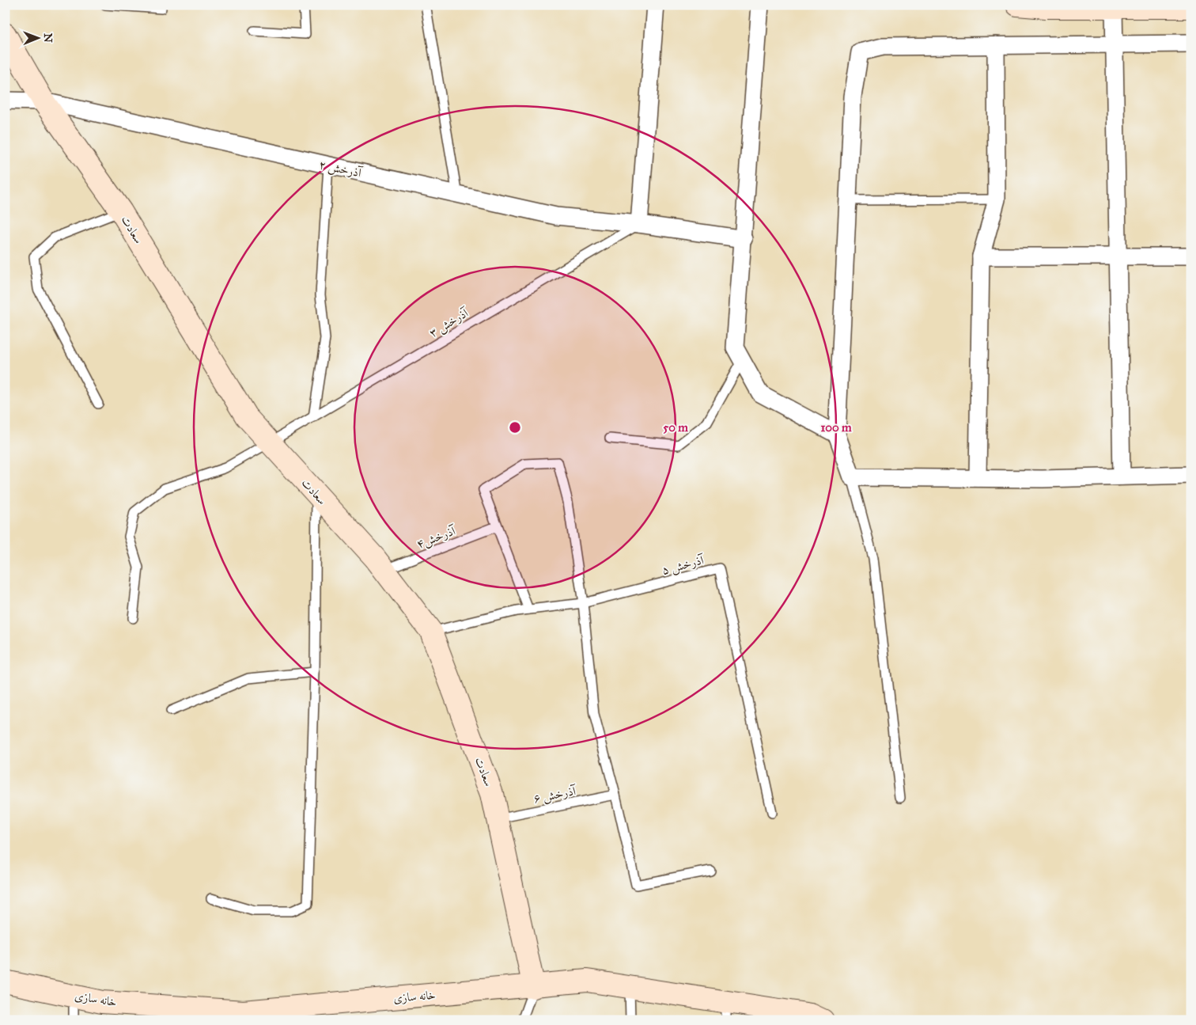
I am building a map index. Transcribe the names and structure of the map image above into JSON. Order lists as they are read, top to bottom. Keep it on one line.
{"streets":{"street":["آذرخش ۲","سعادت","خانه سازی"],"lane":["آذرخش ۳","آذرخش۴","آذرخش ۵","آذرخش ۶"]},"crossings":[["آذرخش ۲","سعادت"],["آذرخش ۲","آذرخش ۳"],["سعادت","آذرخش ۳"],["سعادت","آذرخش۴"],["سعادت","آذرخش ۵"],["سعادت","آذرخش ۶"],["سعادت","خانه سازی"]],"north":"right","rings":["50 m","100 m"]}
